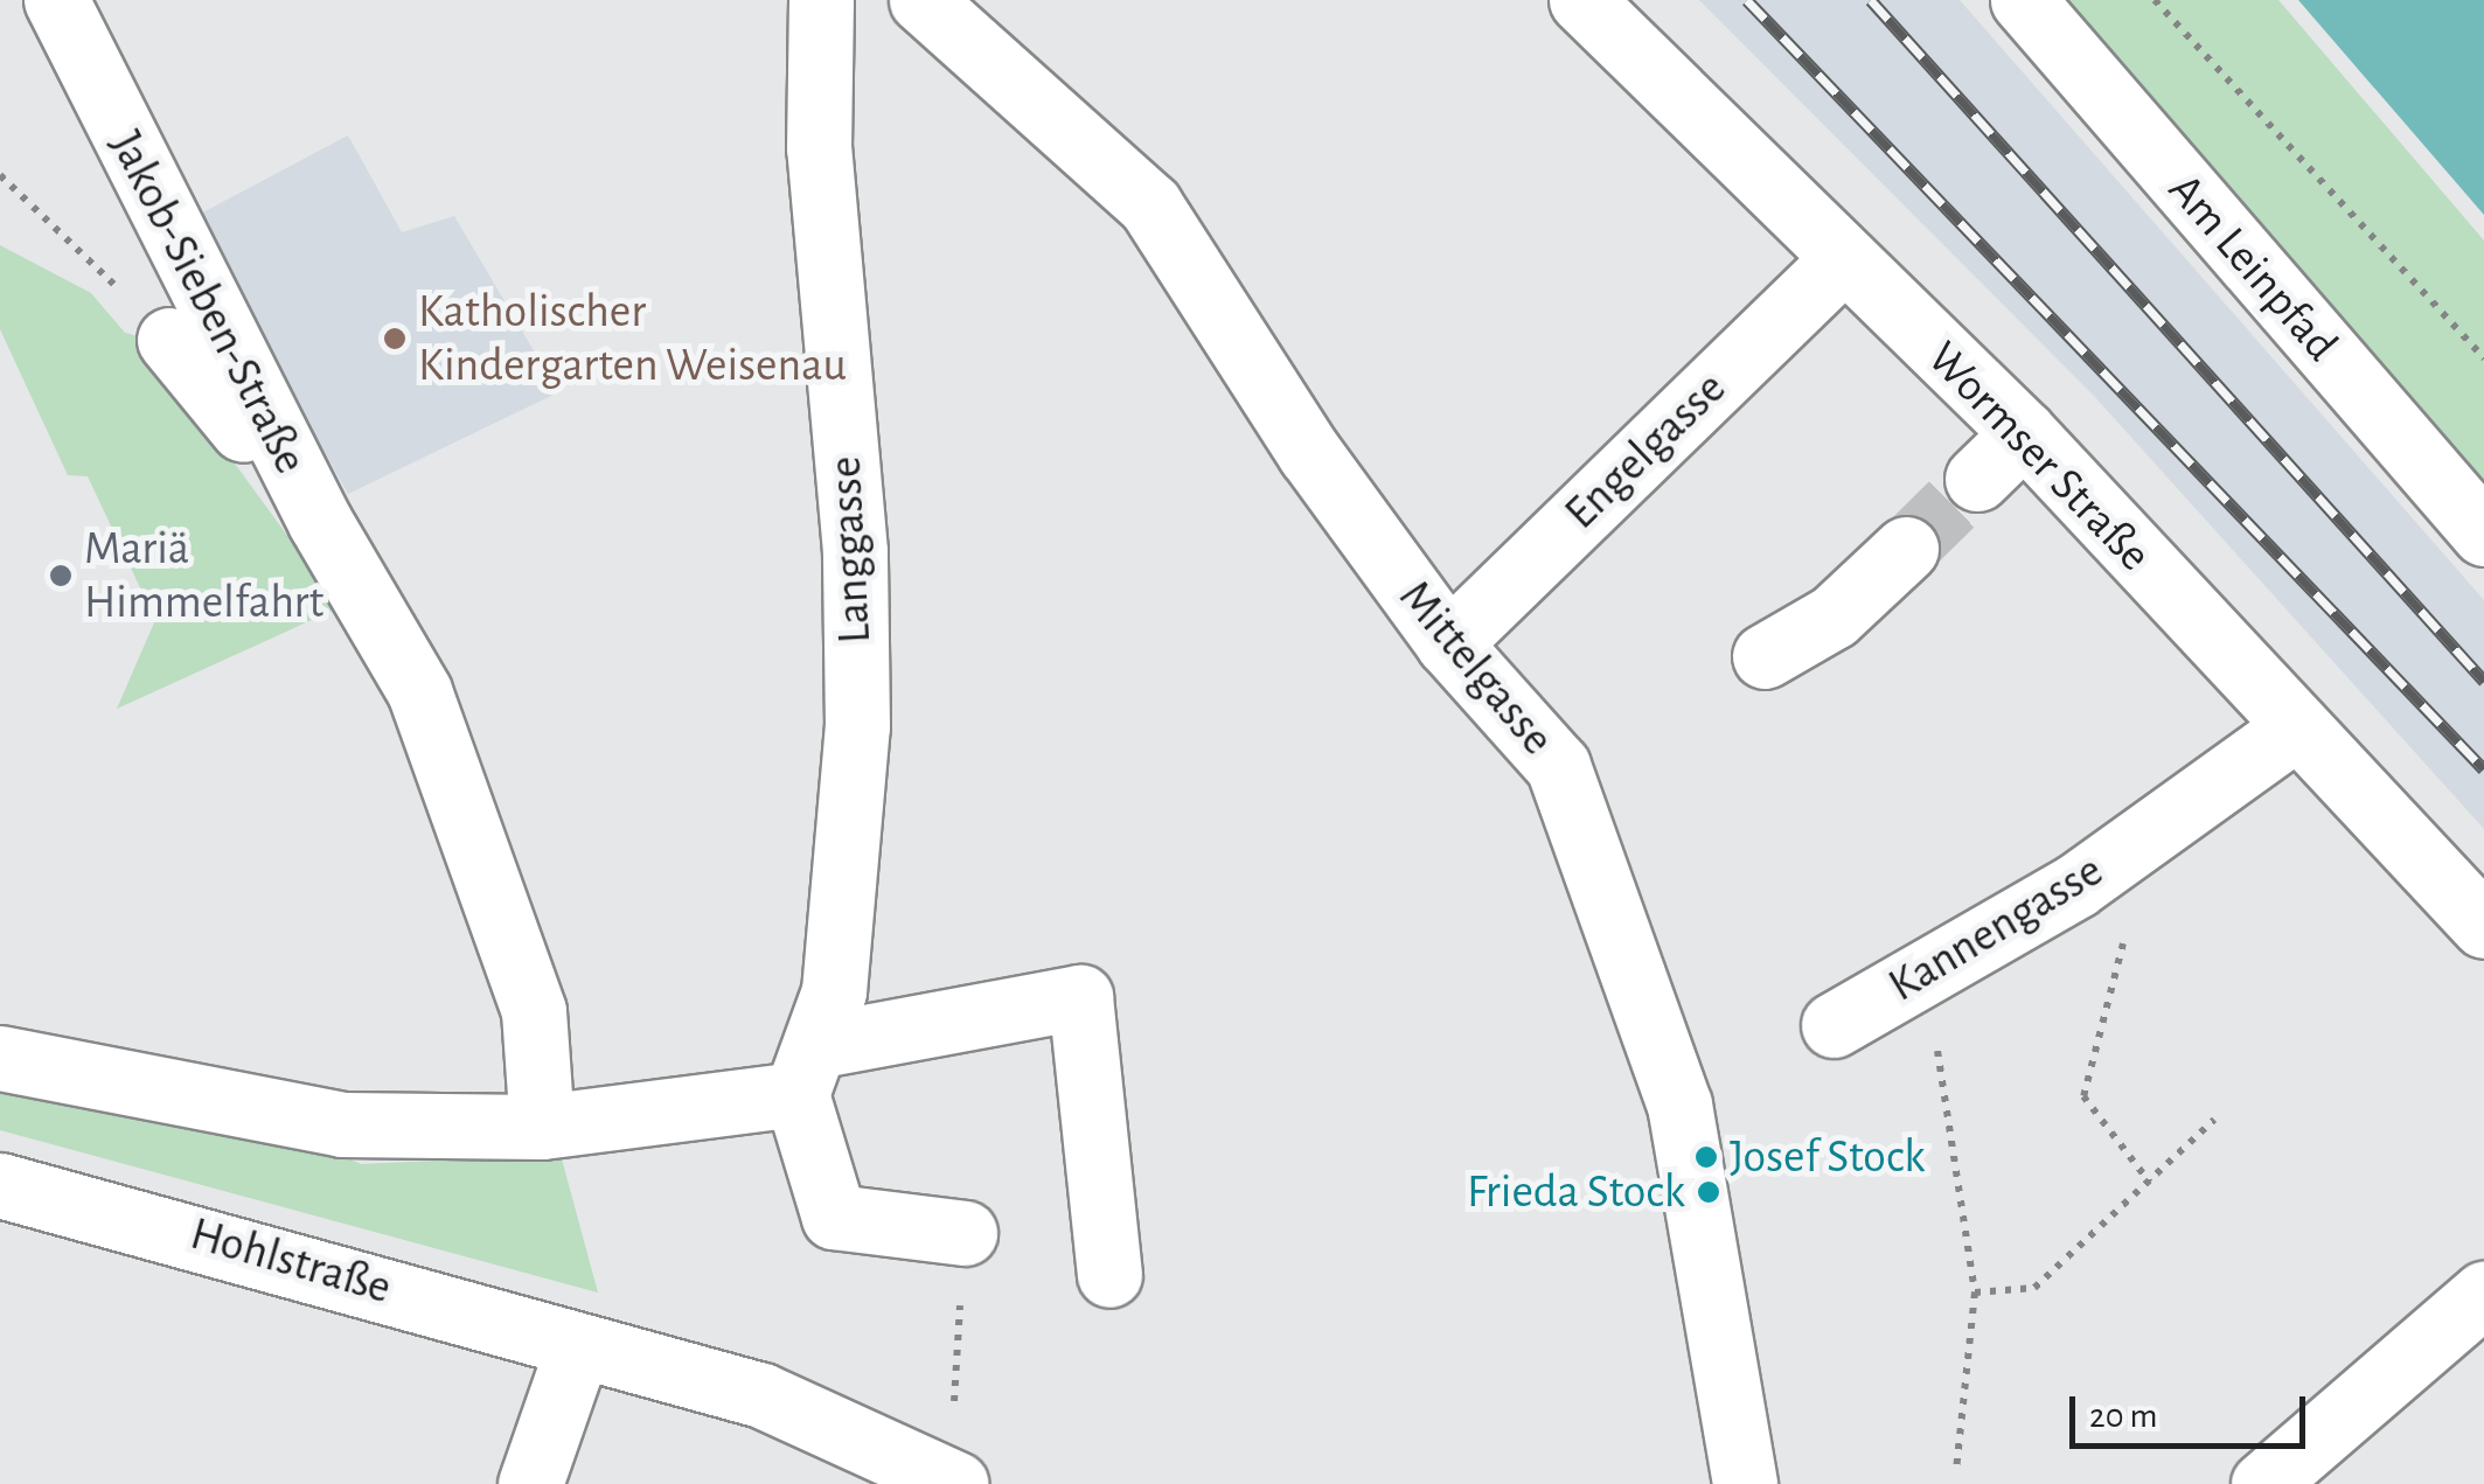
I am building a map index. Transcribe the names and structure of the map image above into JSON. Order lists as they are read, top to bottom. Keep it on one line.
{"streets":{"street":["Am Leinpfad","Jakob-Sieben-Straße","Engelgasse","Wormser Straße","Langgasse","Mittelgasse","Kannengasse","Hohlstraße"]},"crossings":[["Engelgasse","Wormser Straße"],["Engelgasse","Mittelgasse"],["Wormser Straße","Kannengasse"]],"places":["Katholischer Kindergarten Weisenau","Mariä Himmelfahrt","Josef Stock","Frieda Stock"],"scale_bar":"20 m"}
